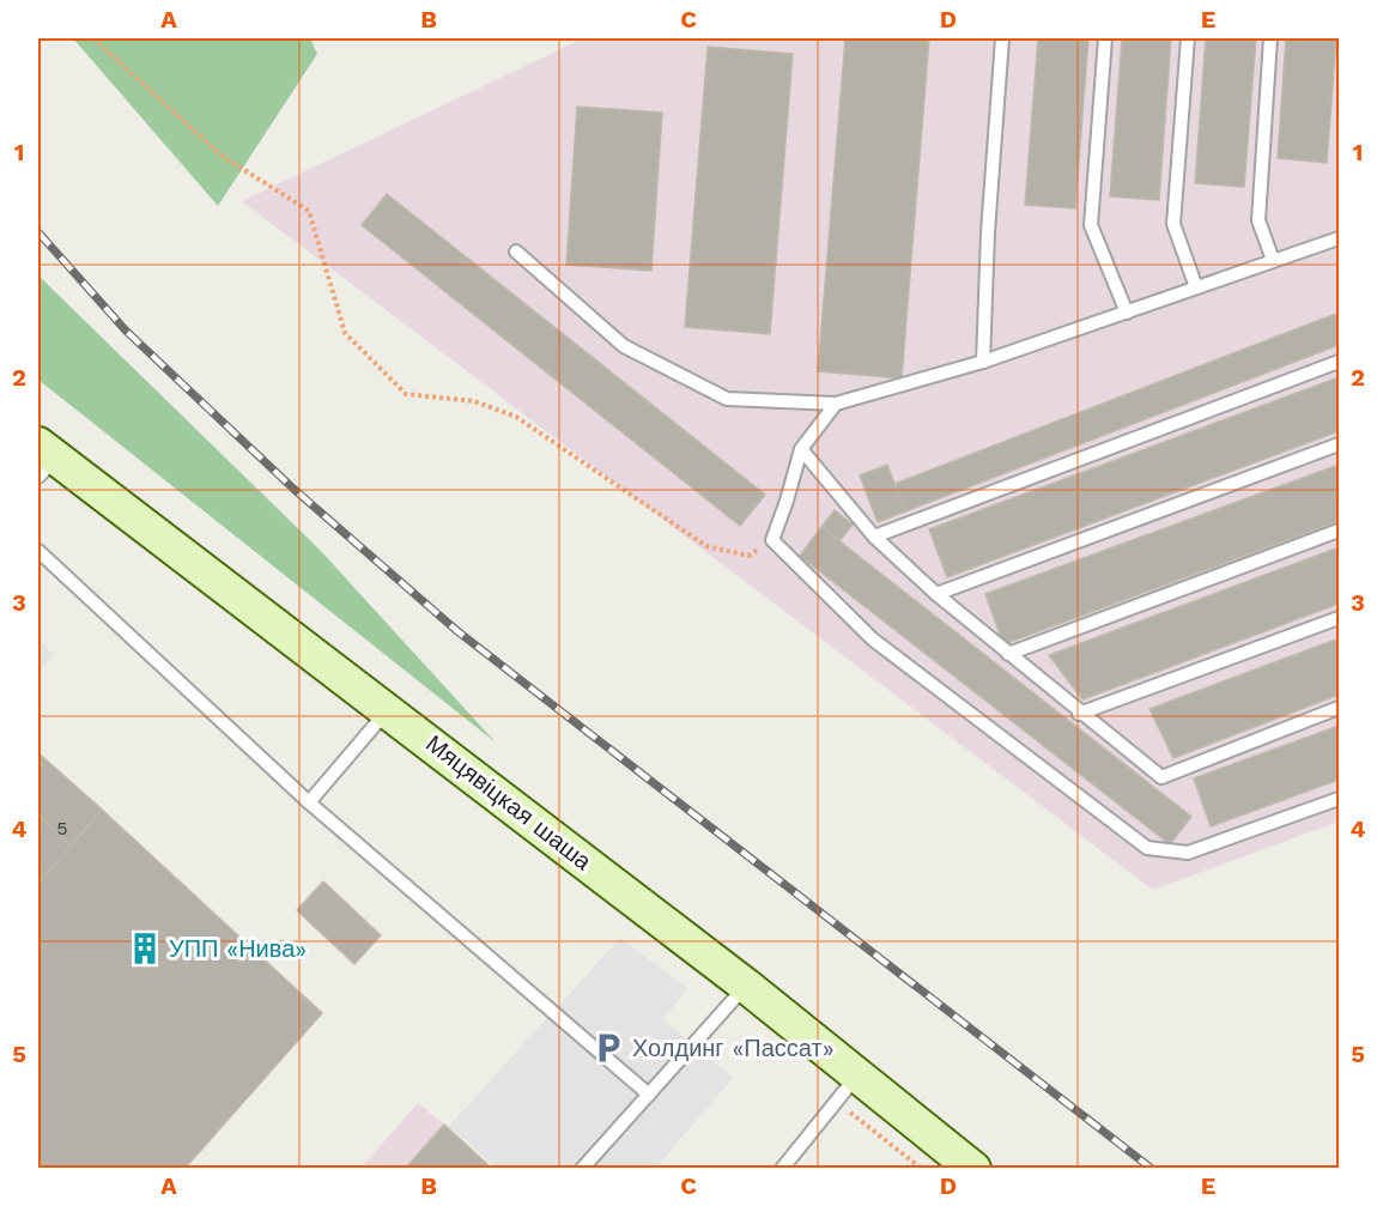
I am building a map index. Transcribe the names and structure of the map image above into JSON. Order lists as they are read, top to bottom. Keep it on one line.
{"streets":{"main road":["Мяцявіцкая шаша"]},"places":{"building":["УПП «Нива»"],"parking":["Холдинг «Пассат»"]},"house_numbers":["5"],"grid":{"columns":["A","B","C","D","E"],"rows":["1","2","3","4","5"]}}
